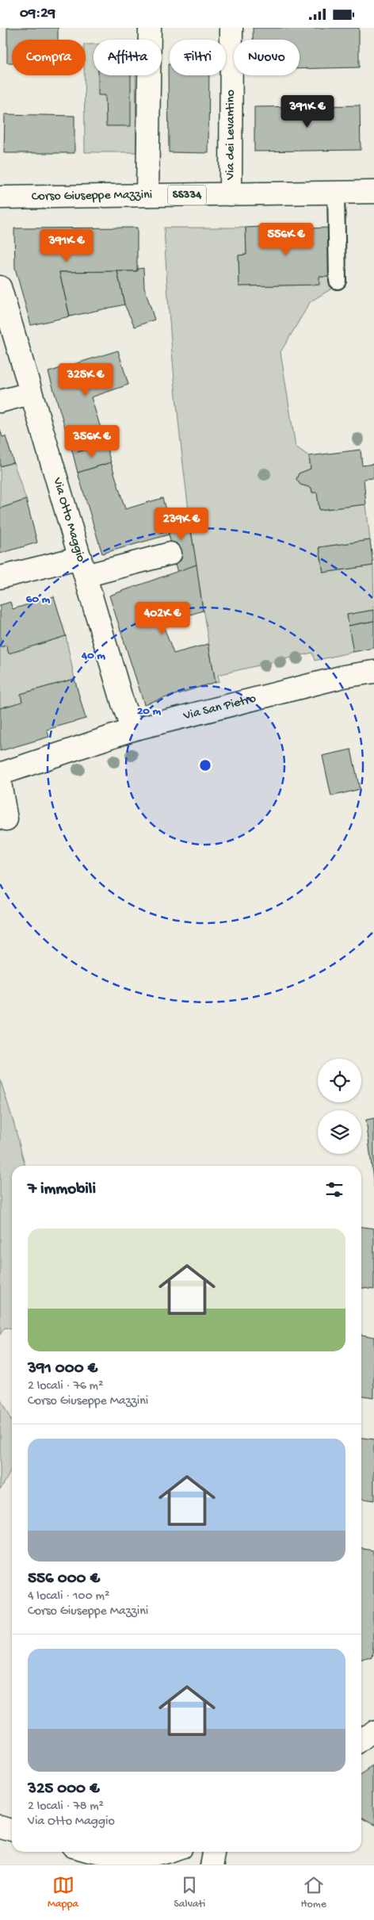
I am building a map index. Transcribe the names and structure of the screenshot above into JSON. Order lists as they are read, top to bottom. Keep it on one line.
{"streets":{"street":["Via dei Levantino","SS334","Corso Giuseppe Mazzini","Via Otto Maggio","Via San Pietro"]},"crossings":[["Via dei Levantino","Corso Giuseppe Mazzini"],["Via Otto Maggio","Via San Pietro"]],"page":{"status":"09:29","chip":["Compra","Affitta","Filtri","Nuovo"],"price":["391K €","556K €","391K €","325K €","356K €","239K €","402K €"],"heading":"7 immobili","list":[{"name":"391 000 €","note":"2 locali · 76 m² · Corso Giuseppe Mazzini"},{"name":"556 000 €","note":"4 locali · 100 m² · Corso Giuseppe Mazzini"},{"name":"325 000 €","note":"2 locali · 78 m² · Via Otto Maggio"}],"tabs":["Mappa","Salvati","Home"]},"rings":["60 m","40 m","20 m"]}
